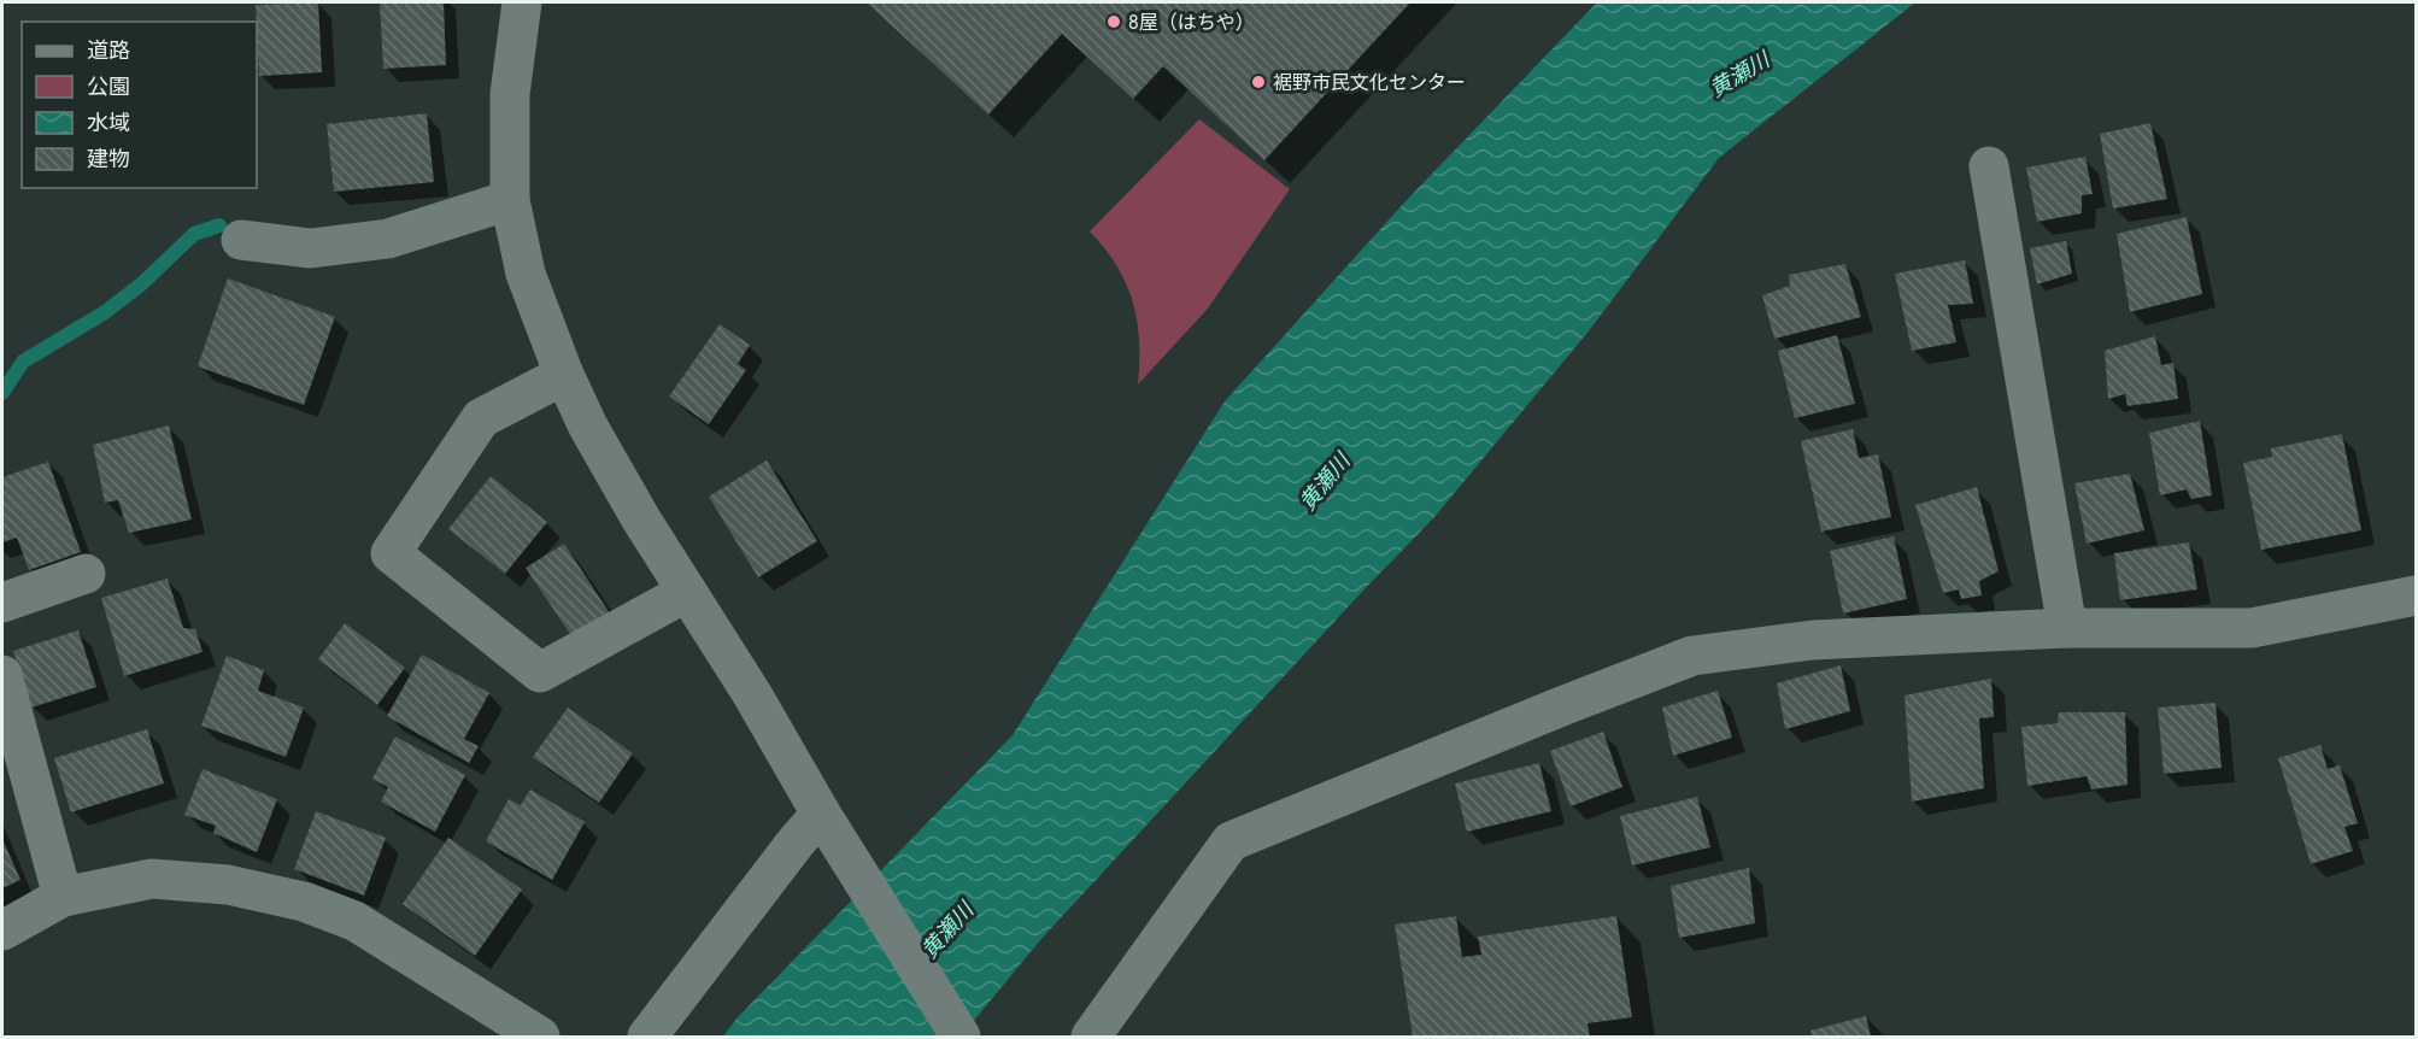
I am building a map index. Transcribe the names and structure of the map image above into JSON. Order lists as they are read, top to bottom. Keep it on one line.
{"water":["黄瀬川"],"places":["8屋（はちや）","裾野市民文化センター"],"legend":["道路","公園","水域","建物"]}
